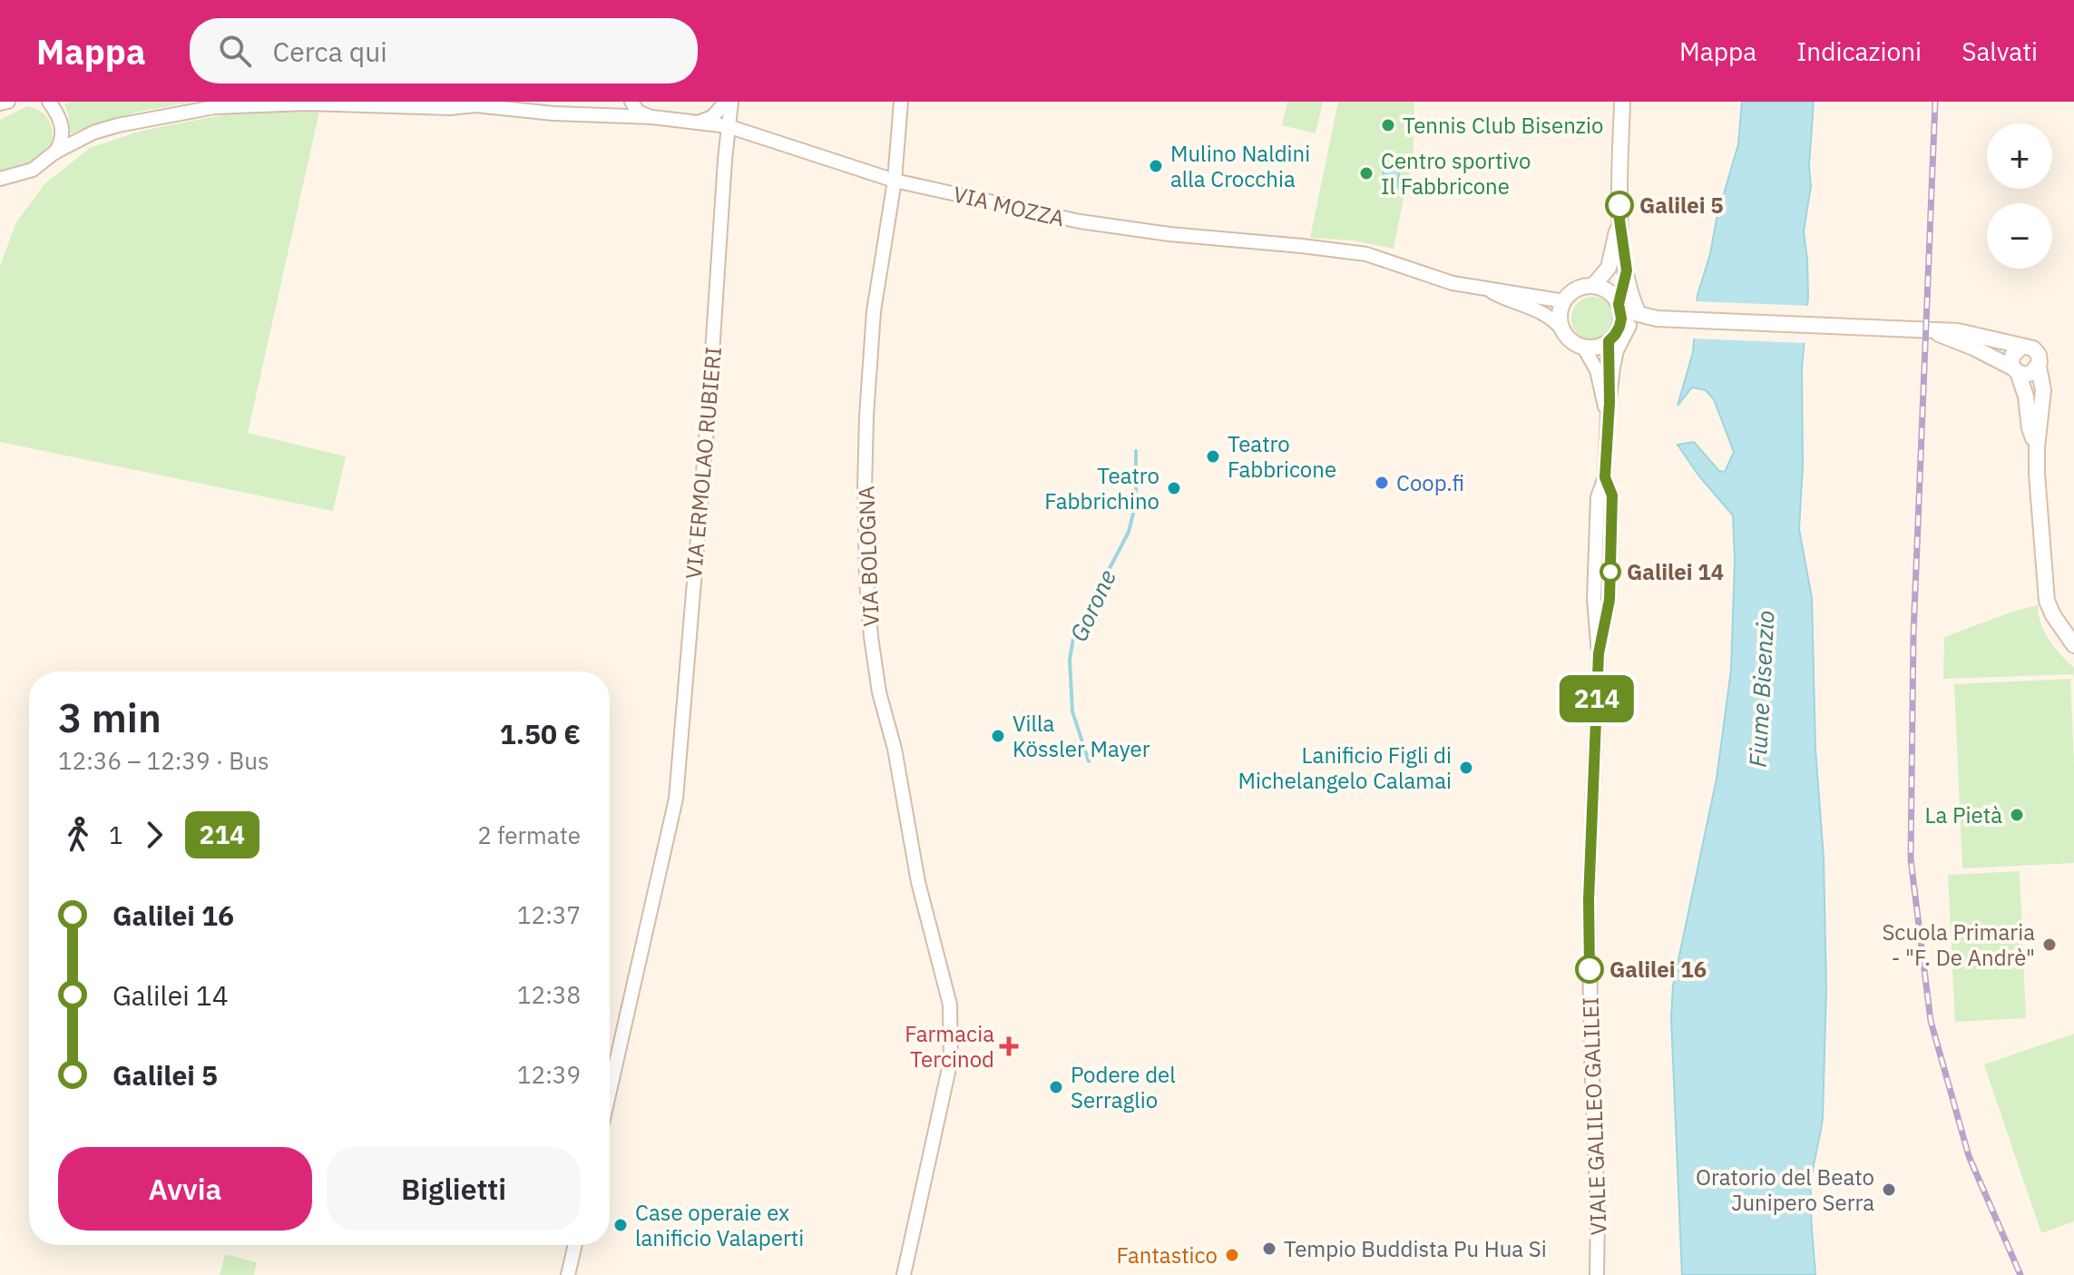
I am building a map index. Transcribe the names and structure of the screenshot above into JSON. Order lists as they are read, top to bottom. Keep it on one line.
{"streets":{"street":["VIA MOZZA","VIA ERMOLAO RUBIERI","VIA BOLOGNA","VIALE GALILEO GALILEI"]},"crossings":[["VIA MOZZA","VIA ERMOLAO RUBIERI"],["VIA MOZZA","VIA BOLOGNA"]],"water":["Gorone","Fiume Bisenzio"],"places":{"other":["Tennis Club Bisenzio","Mulino Naldini alla Crocchia","Centro sportivo Il Fabbricone","Galilei 5","Teatro Fabbricone","Coop.fi","Teatro Fabbrichino","Galilei 14","Villa Kössler Mayer","Lanificio Figli di Michelangelo Calamai","La Pietà","Scuola Primaria - \"F. De Andrè\"","Galilei 16","Podere del Serraglio","Oratorio del Beato Junipero Serra","Case operaie ex lanificio Valaperti","Tempio Buddista Pu Hua Si","Fantastico"],"health":["Farmacia Tercinod"]},"lines":["bus line 214"],"page":{"header":"Mappa","search":"Cerca qui","nav":["Mappa","Indicazioni","Salvati"],"on_map":"214","map_buttons":["+","−"],"heading":["3 min","12:36 – 12:39 · Bus","1.50 €"],"legs":["1","214","2 fermate"],"list":[{"name":"Galilei 16","value":"12:37"},{"name":"Galilei 14","value":"12:38"},{"name":"Galilei 5","value":"12:39"}],"buttons":["Avvia","Biglietti"]}}
